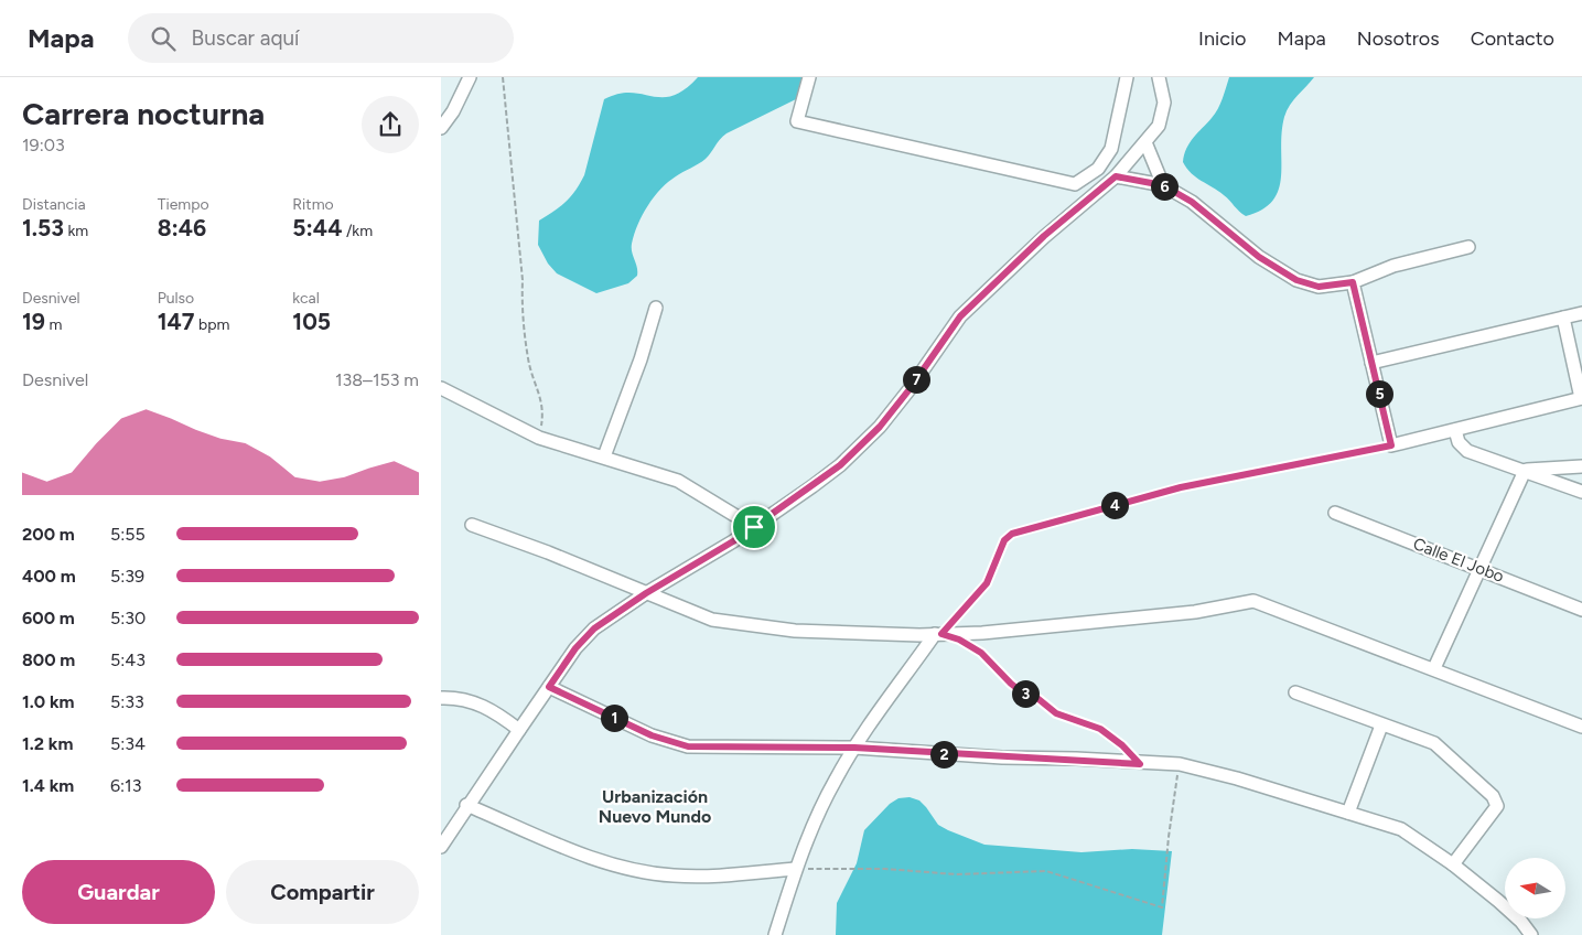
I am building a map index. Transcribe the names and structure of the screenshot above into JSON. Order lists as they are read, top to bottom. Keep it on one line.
{"streets":{"street":["Calle El Jobo"]},"districts":["Urbanización Nuevo Mundo"],"north":"left","page":{"header":"Mapa","search":"Buscar aquí","nav":["Inicio","Mapa","Nosotros","Contacto"],"heading":["Carrera nocturna","19:03"],"stats":[["Distancia","1.53 km"],["Tiempo","8:46"],["Ritmo","5:44 /km"],["Desnivel","19 m"],["Pulso","147 bpm"],["kcal","105"]],"pins":["6","7","5","4","3","1","2"],"chart":["Desnivel","138–153 m"],"list":[{"name":"200 m","note":"5:55"},{"name":"400 m","note":"5:39"},{"name":"600 m","note":"5:30"},{"name":"800 m","note":"5:43"},{"name":"1.0 km","note":"5:33"},{"name":"1.2 km","note":"5:34"},{"name":"1.4 km","note":"6:13"}],"buttons":["Guardar","Compartir"]}}
